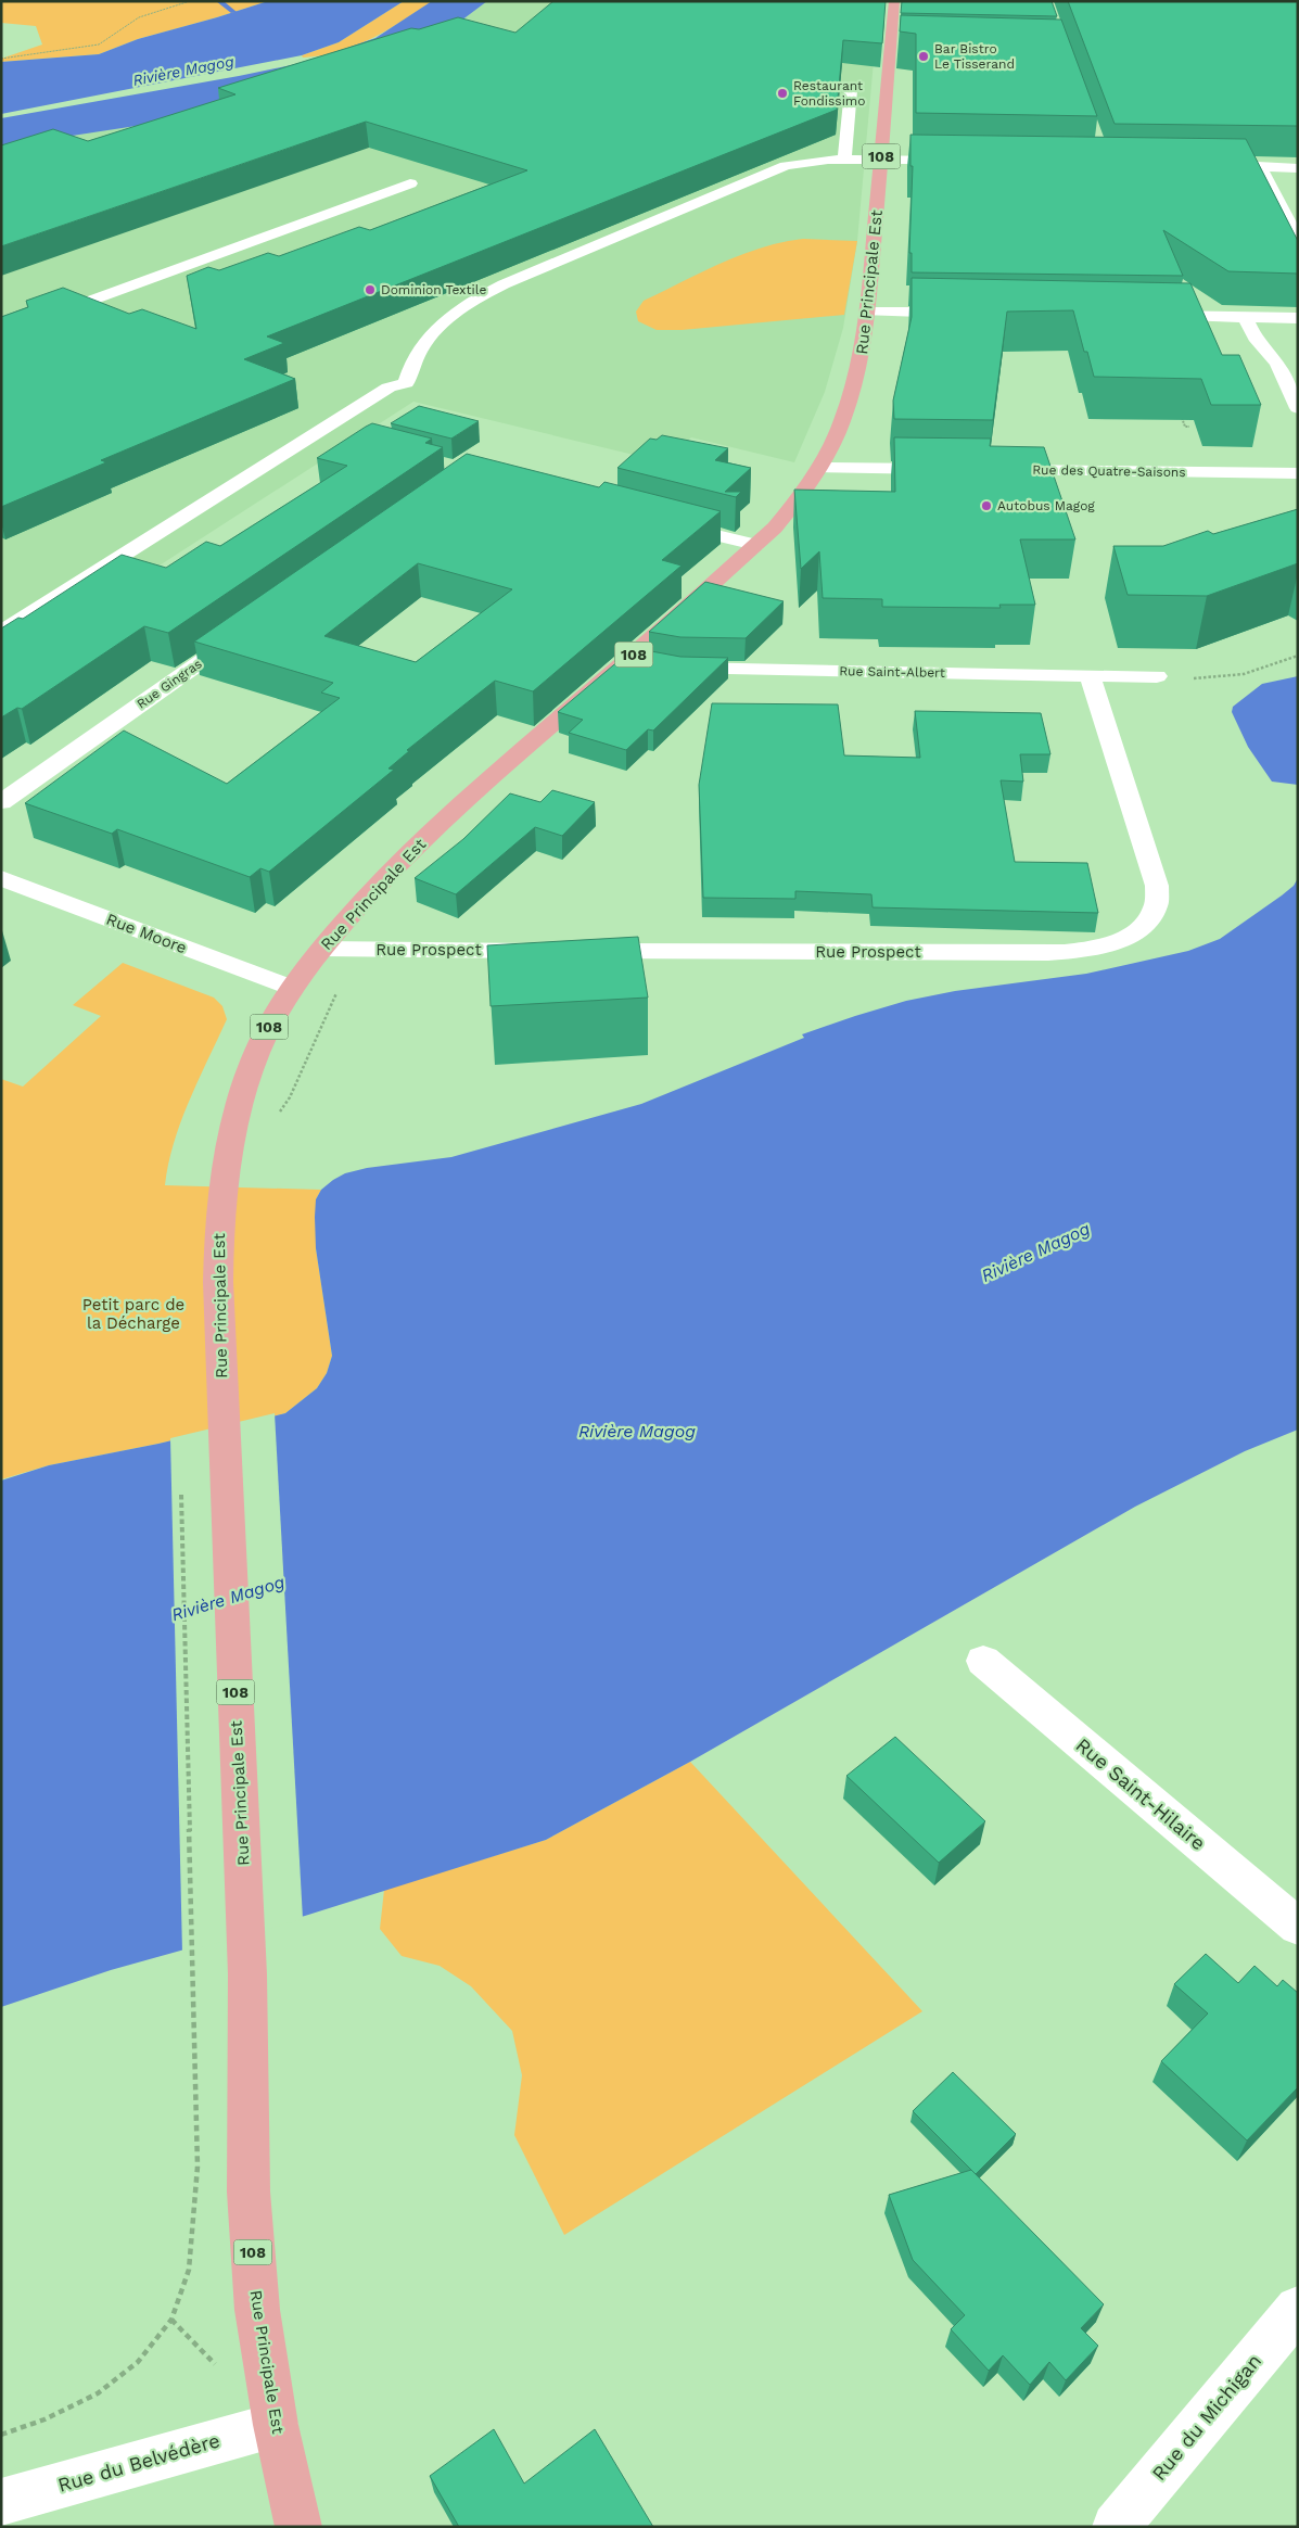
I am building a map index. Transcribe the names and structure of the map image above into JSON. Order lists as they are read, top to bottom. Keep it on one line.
{"streets":{"main road":["108","Rue Principale Est"],"street":["Rue des Quatre-Saisons","Rue Saint-Albert","Rue Gingras","Rue Moore","Rue Prospect","Rue Saint-Hilaire","Rue du Michigan","Rue du Belvédère"]},"crossings":[["Rue Principale Est","Rue Saint-Albert"],["Rue Principale Est","Rue Moore"],["Rue Principale Est","Rue Prospect"],["Rue Principale Est","Rue du Belvédère"],["Rue Saint-Albert","Rue Prospect"]],"water":["Rivière Magog"],"parks":["Petit parc de la Décharge"],"places":["Bar Bistro Le Tisserand","Restaurant Fondissimo","Dominion Textile","Autobus Magog"]}
